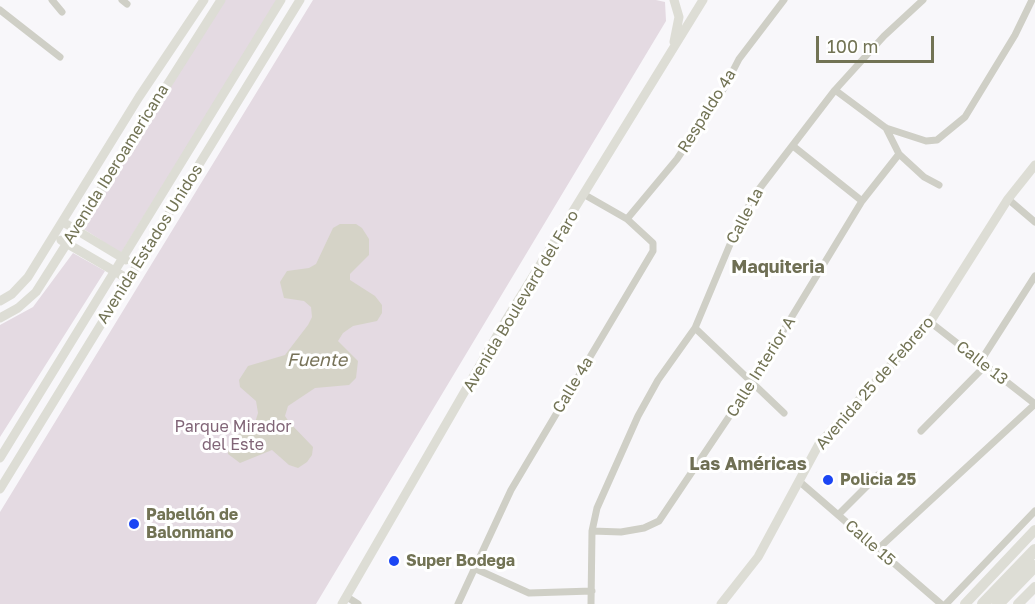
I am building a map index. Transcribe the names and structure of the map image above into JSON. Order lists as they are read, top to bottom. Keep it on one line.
{"streets":{"street":["Respaldo 4a","Avenida Iberoamericana","Calle 1a","Avenida Estados Unidos","Avenida Boulevard del Faro","Calle 13","Calle Interior A","Avenida 25 de Febrero","Calle 4a","Calle 15"]},"crossings":[["Respaldo 4a","Calle 4a"],["Calle 1a","Calle Interior A"],["Avenida Boulevard del Faro","Calle 4a"],["Calle 13","Avenida 25 de Febrero"],["Avenida 25 de Febrero","Calle 15"]],"districts":["Maquiteria","Las Américas"],"water":["Fuente"],"parks":["Parque Mirador del Este"],"places":["Policia 25","Pabellón de Balonmano","Super Bodega"],"scale_bar":"100 m"}
